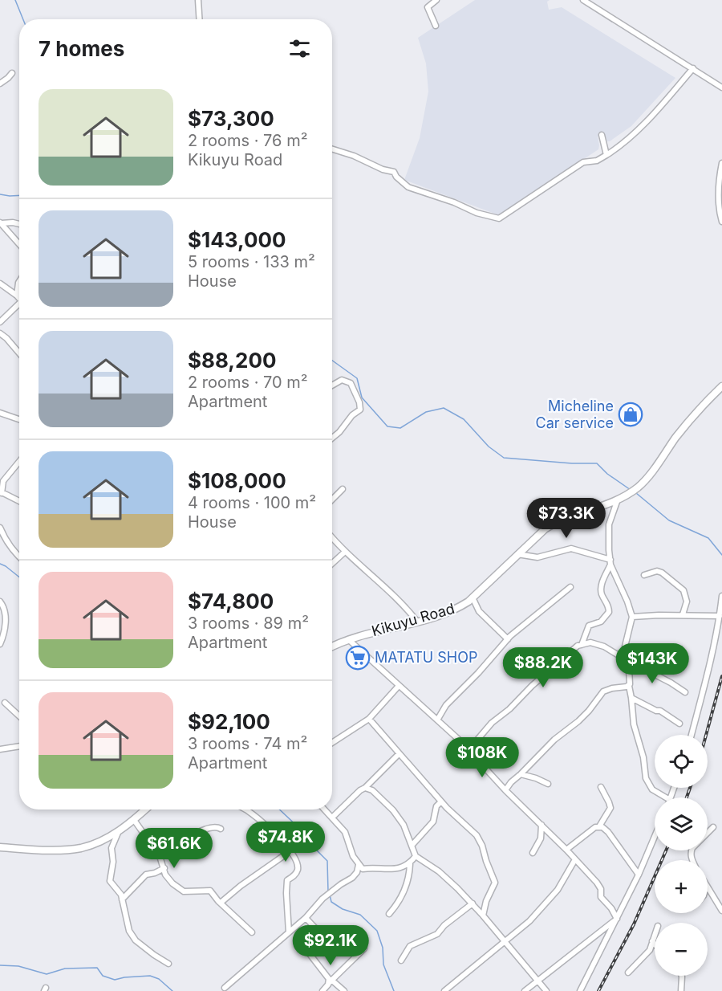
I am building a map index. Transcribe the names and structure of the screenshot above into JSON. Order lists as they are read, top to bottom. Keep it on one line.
{"streets":{"main road":["Kikuyu Road"]},"places":{"shop":["Micheline Car service"],"supermarket":["MATATU SHOP"]},"page":{"heading":"7 homes","list":[{"name":"$73,300","note":"2 rooms · 76 m² · Kikuyu Road"},{"name":"$143,000","note":"5 rooms · 133 m² · House"},{"name":"$88,200","note":"2 rooms · 70 m² · Apartment"},{"name":"$108,000","note":"4 rooms · 100 m² · House"},{"name":"$74,800","note":"3 rooms · 89 m² · Apartment"},{"name":"$92,100","note":"3 rooms · 74 m² · Apartment"}],"price":["$73.3K","$143K","$88.2K","$108K","$74.8K","$61.6K","$92.1K"],"map_buttons":["+","−"]}}
